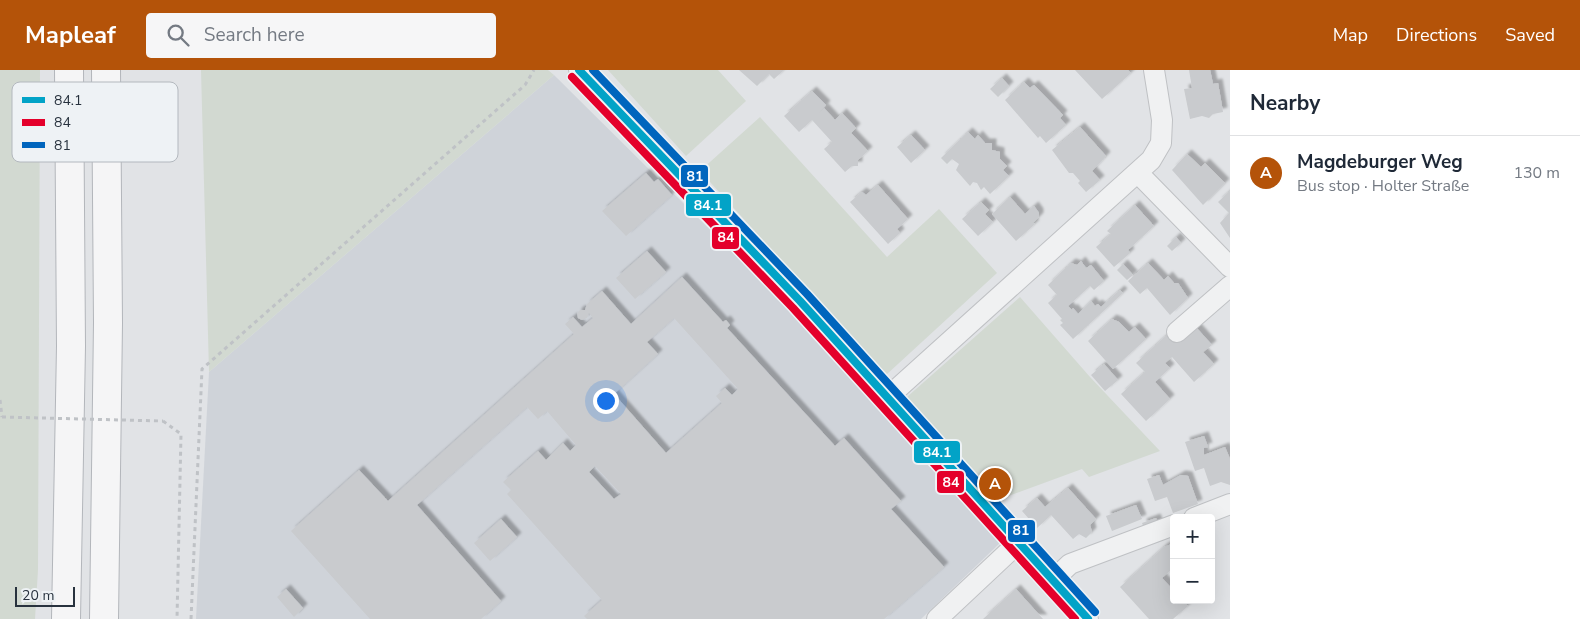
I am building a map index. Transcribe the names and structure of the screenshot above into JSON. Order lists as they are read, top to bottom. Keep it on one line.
{"lines":["transit line 84.1","transit line 81","transit line 84"],"legend":["84.1","84","81"],"scale_bar":"20 m","page":{"header":"Mapleaf","search":"Search here","nav":["Map","Directions","Saved"],"heading":"Nearby","list":[{"mark":"A","name":"Magdeburger Weg","note":"Bus stop · Holter Straße","value":"130 m"}],"pins":"A","map_buttons":["+","−"],"scale":"20 m"}}
